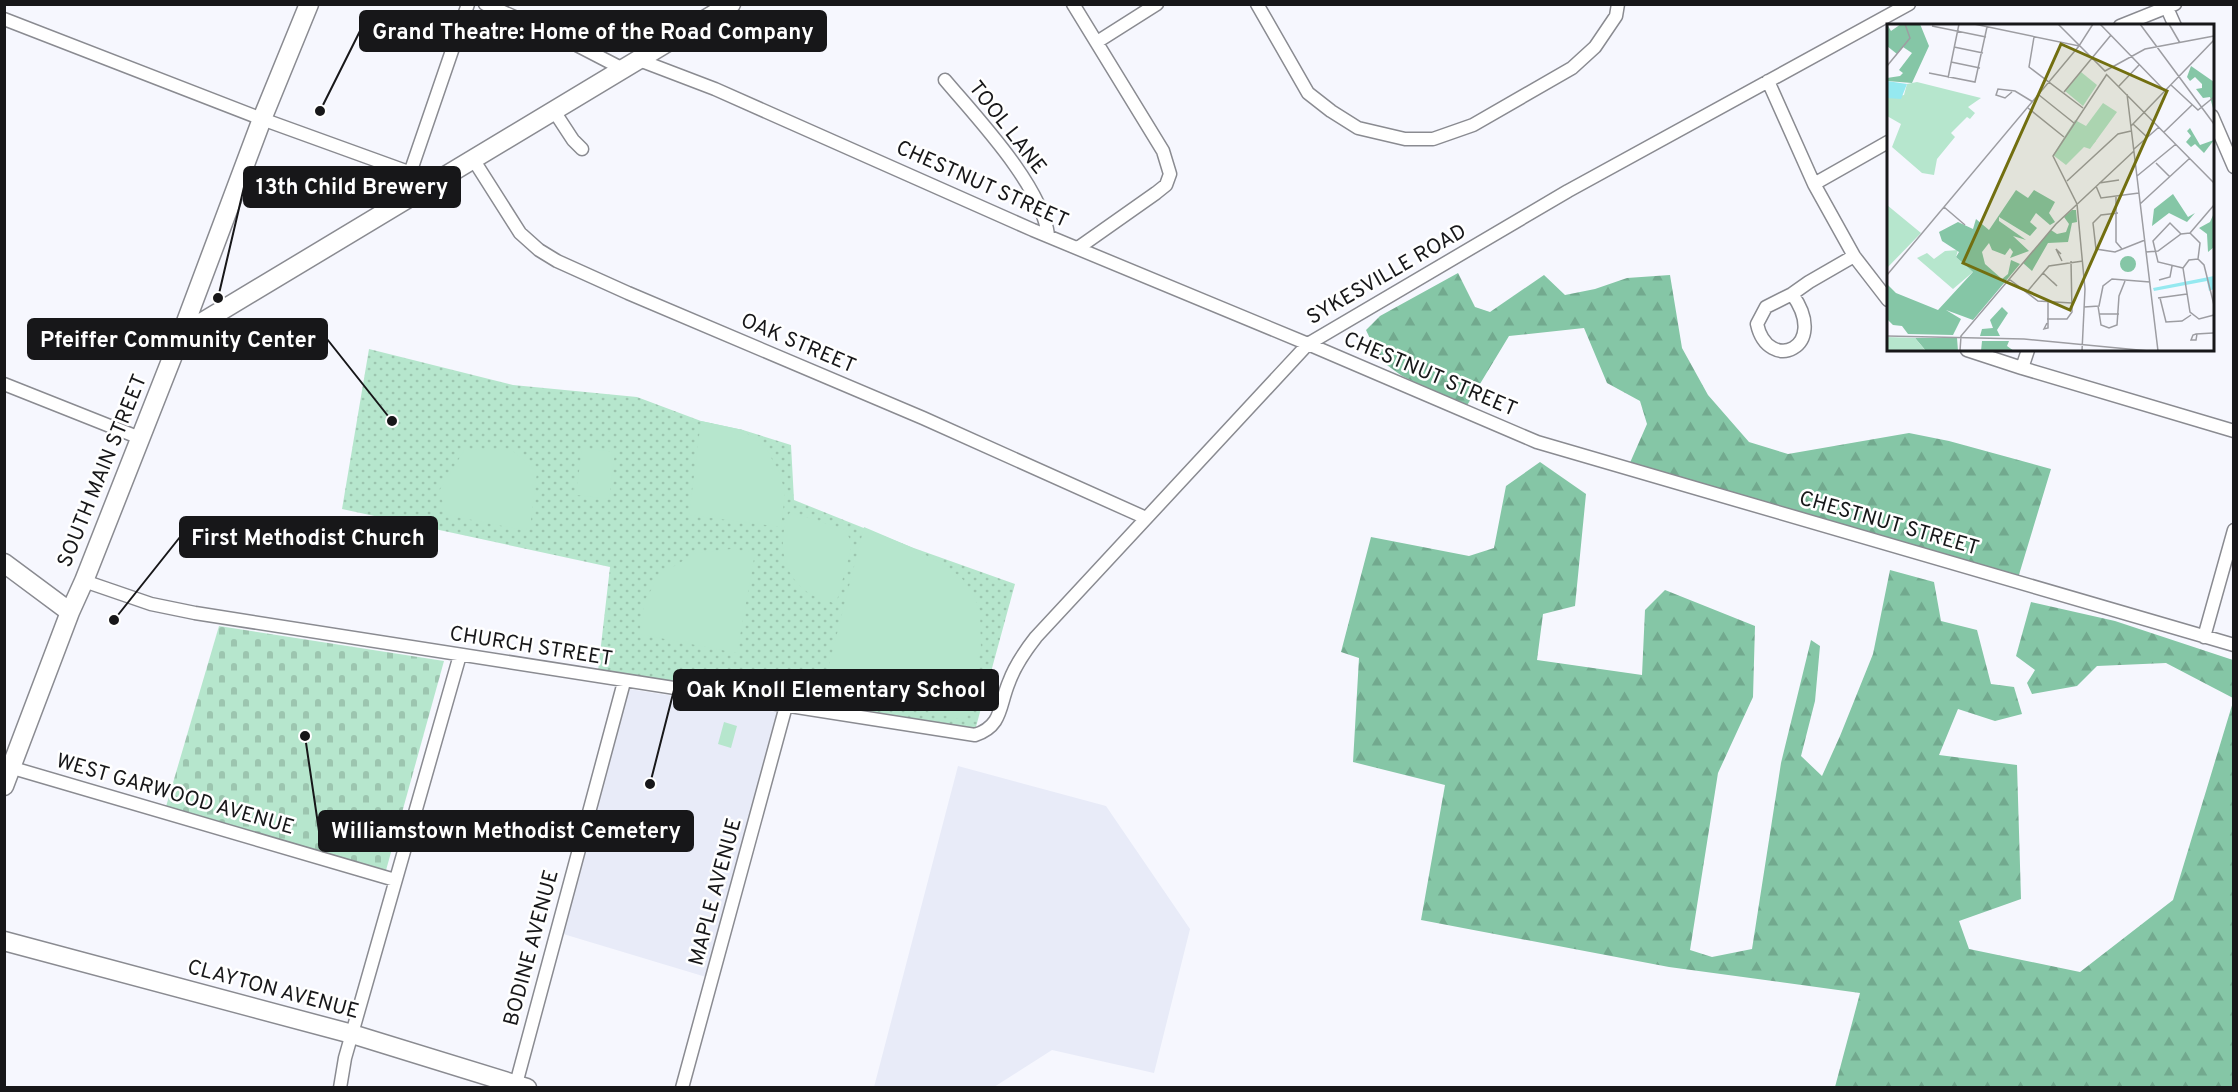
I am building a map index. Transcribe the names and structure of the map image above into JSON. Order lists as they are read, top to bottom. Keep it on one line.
{"streets":{"street":["TOOL LANE","CHESTNUT STREET","SYKESVILLE ROAD","OAK STREET","SOUTH MAIN STREET","CHURCH STREET","WEST GARWOOD AVENUE","MAPLE AVENUE","BODINE AVENUE","CLAYTON AVENUE"]},"crossings":[["TOOL LANE","CHESTNUT STREET"],["CHESTNUT STREET","SYKESVILLE ROAD"],["SYKESVILLE ROAD","OAK STREET"],["SYKESVILLE ROAD","CHURCH STREET"],["SOUTH MAIN STREET","CHURCH STREET"],["SOUTH MAIN STREET","WEST GARWOOD AVENUE"],["CHURCH STREET","MAPLE AVENUE"],["CHURCH STREET","BODINE AVENUE"],["BODINE AVENUE","CLAYTON AVENUE"]],"places":["Grand Theatre: Home of the Road Company","13th Child Brewery","Pfeiffer Community Center","First Methodist Church","Williamstown Methodist Cemetery","Oak Knoll Elementary School"]}
